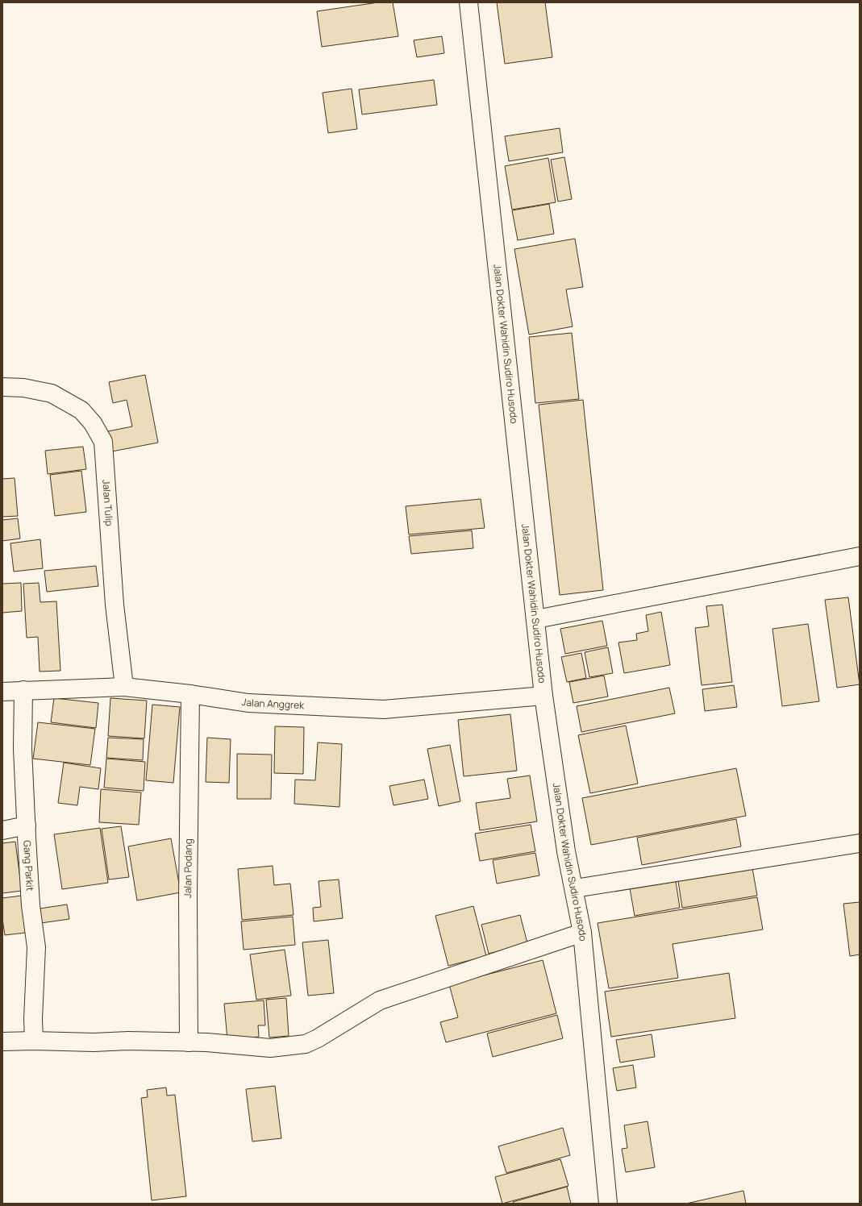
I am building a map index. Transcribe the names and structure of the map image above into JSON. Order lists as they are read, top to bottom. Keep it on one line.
{"streets":{"street":["Jalan Dokter Wahidin Sudiro Husodo","Jalan Tulip","Jalan Anggrek","Gang Parkit","Jalan Podang"]},"crossings":[["Jalan Dokter Wahidin Sudiro Husodo","Jalan Anggrek"],["Jalan Tulip","Jalan Anggrek"],["Jalan Anggrek","Gang Parkit"],["Jalan Anggrek","Jalan Podang"]]}
